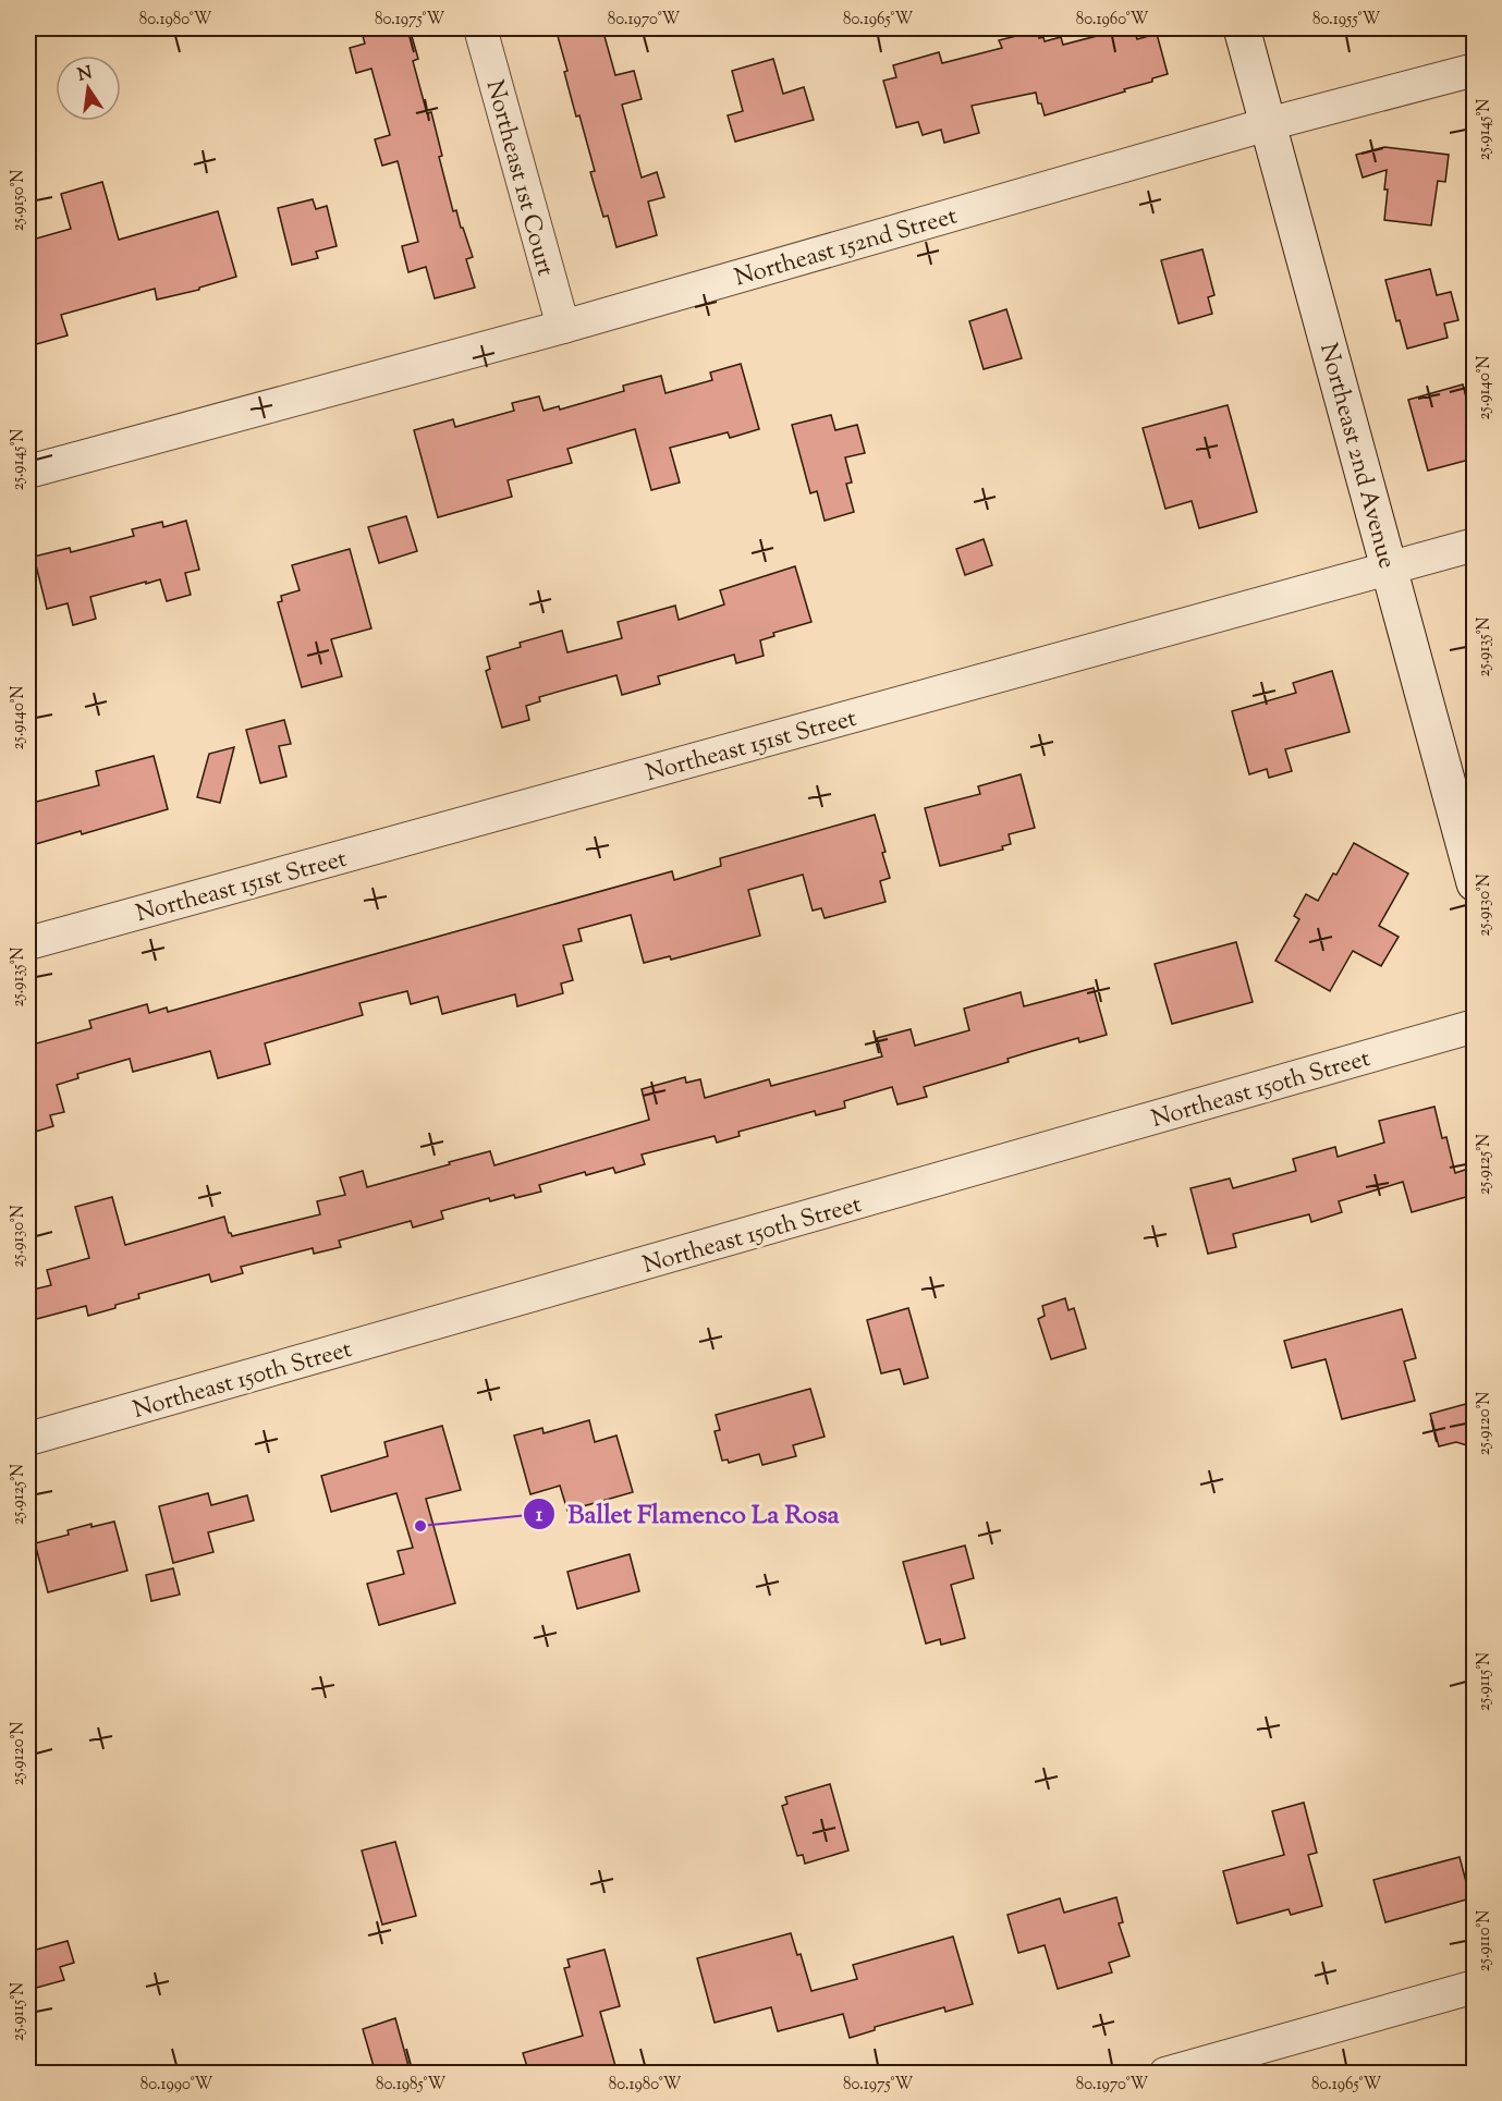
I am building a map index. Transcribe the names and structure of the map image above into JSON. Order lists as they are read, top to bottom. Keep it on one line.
{"streets":{"street":["Northeast 1st Court","Northeast 152nd Street","Northeast 2nd Avenue","Northeast 151st Street","Northeast 150th Street"]},"crossings":[["Northeast 1st Court","Northeast 152nd Street"],["Northeast 152nd Street","Northeast 2nd Avenue"],["Northeast 2nd Avenue","Northeast 151st Street"]],"places":["Ballet Flamenco La Rosa"],"north":"top","coordinates":["80.1980°W","80.1975°W","80.1970°W","80.1965°W","80.1960°W","80.1955°W","25.9145°N","25.9150°N","25.9140°N","25.9135°N","25.9130°N","25.9125°N","25.9120°N","25.9115°N","25.9110°N","80.1990°W","80.1985°W"]}
